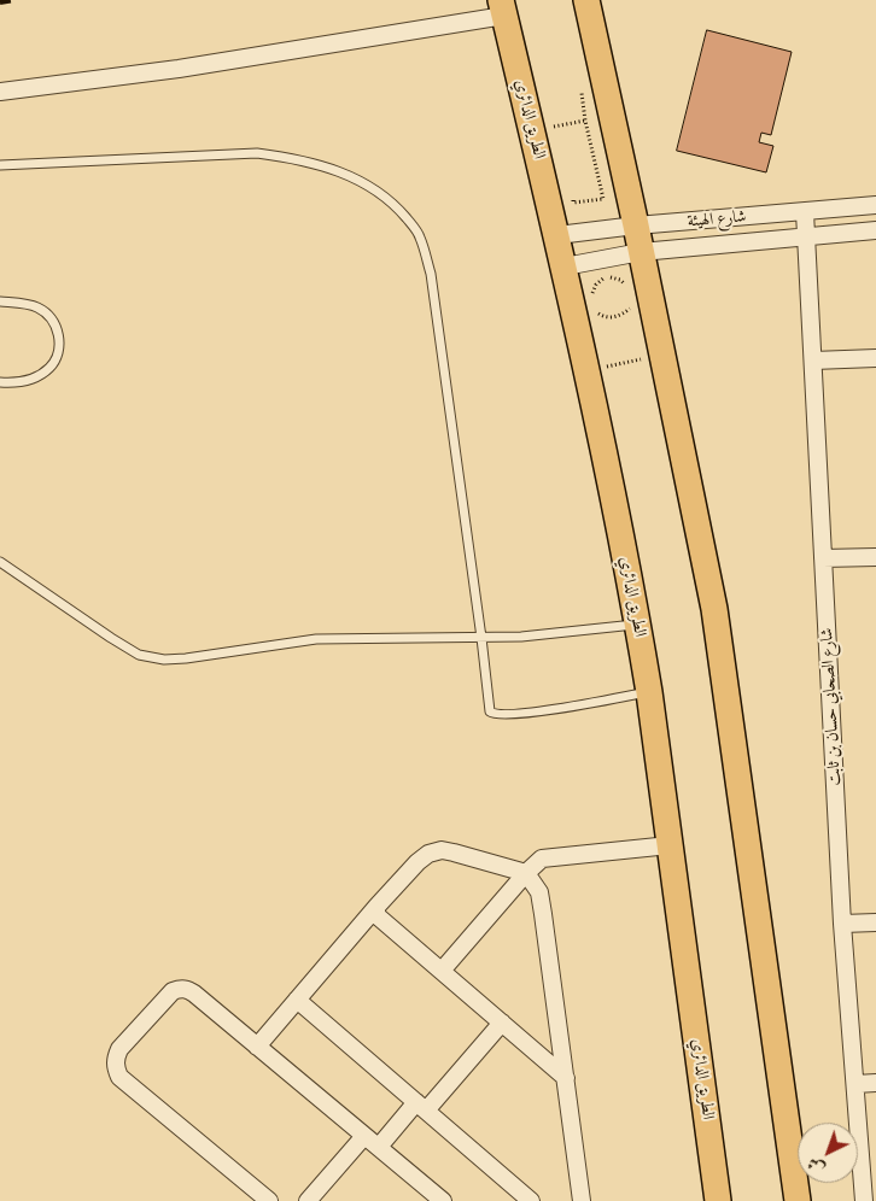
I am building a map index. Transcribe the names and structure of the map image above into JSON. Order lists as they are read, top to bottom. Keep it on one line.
{"streets":{"main road":["الطريق الدائري"],"street":["شارع الهيئة","شارع الصحابي حسان بن ثابت"]},"crossings":[["الطريق الدائري","شارع الهيئة"],["شارع الهيئة","شارع الصحابي حسان بن ثابت"]],"north":"bottom left"}
